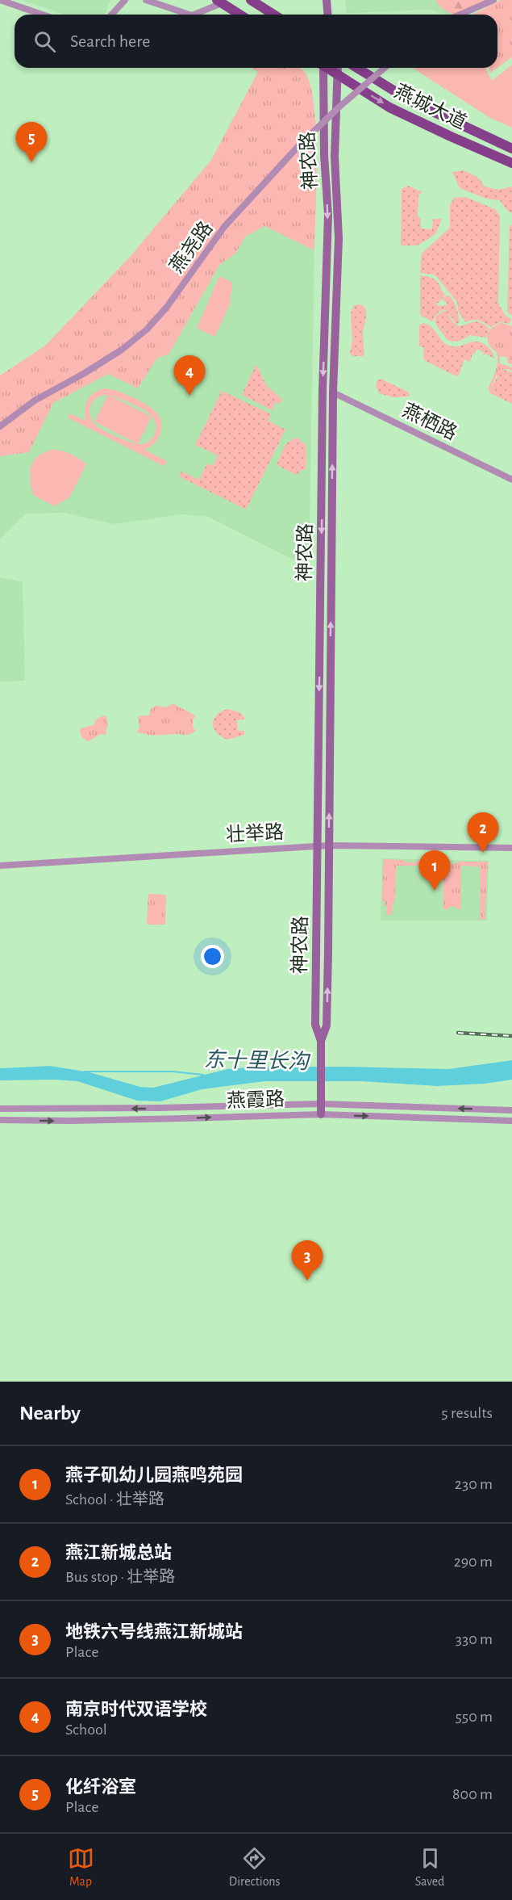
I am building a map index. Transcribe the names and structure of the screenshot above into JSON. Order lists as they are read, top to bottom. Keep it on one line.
{"streets":{"main road":["燕城大道"],"street":["神农路","燕尧路","燕栖路","壮举路","燕霞路"]},"crossings":[["燕城大道","神农路"],["神农路","燕栖路"],["神农路","壮举路"],["神农路","燕霞路"]],"water":["东十里长沟"],"page":{"search":"Search here","pins":["5","4","2","1","3"],"heading":["Nearby","5 results"],"list":[{"mark":"1","name":"燕子矶幼儿园燕鸣苑园","note":"School · 壮举路","value":"230 m"},{"mark":"2","name":"燕江新城总站","note":"Bus stop · 壮举路","value":"290 m"},{"mark":"3","name":"地铁六号线燕江新城站","note":"Place","value":"330 m"},{"mark":"4","name":"南京时代双语学校","note":"School","value":"550 m"},{"mark":"5","name":"化纤浴室","note":"Place","value":"800 m"}],"nav":["Map","Directions","Saved"]}}
